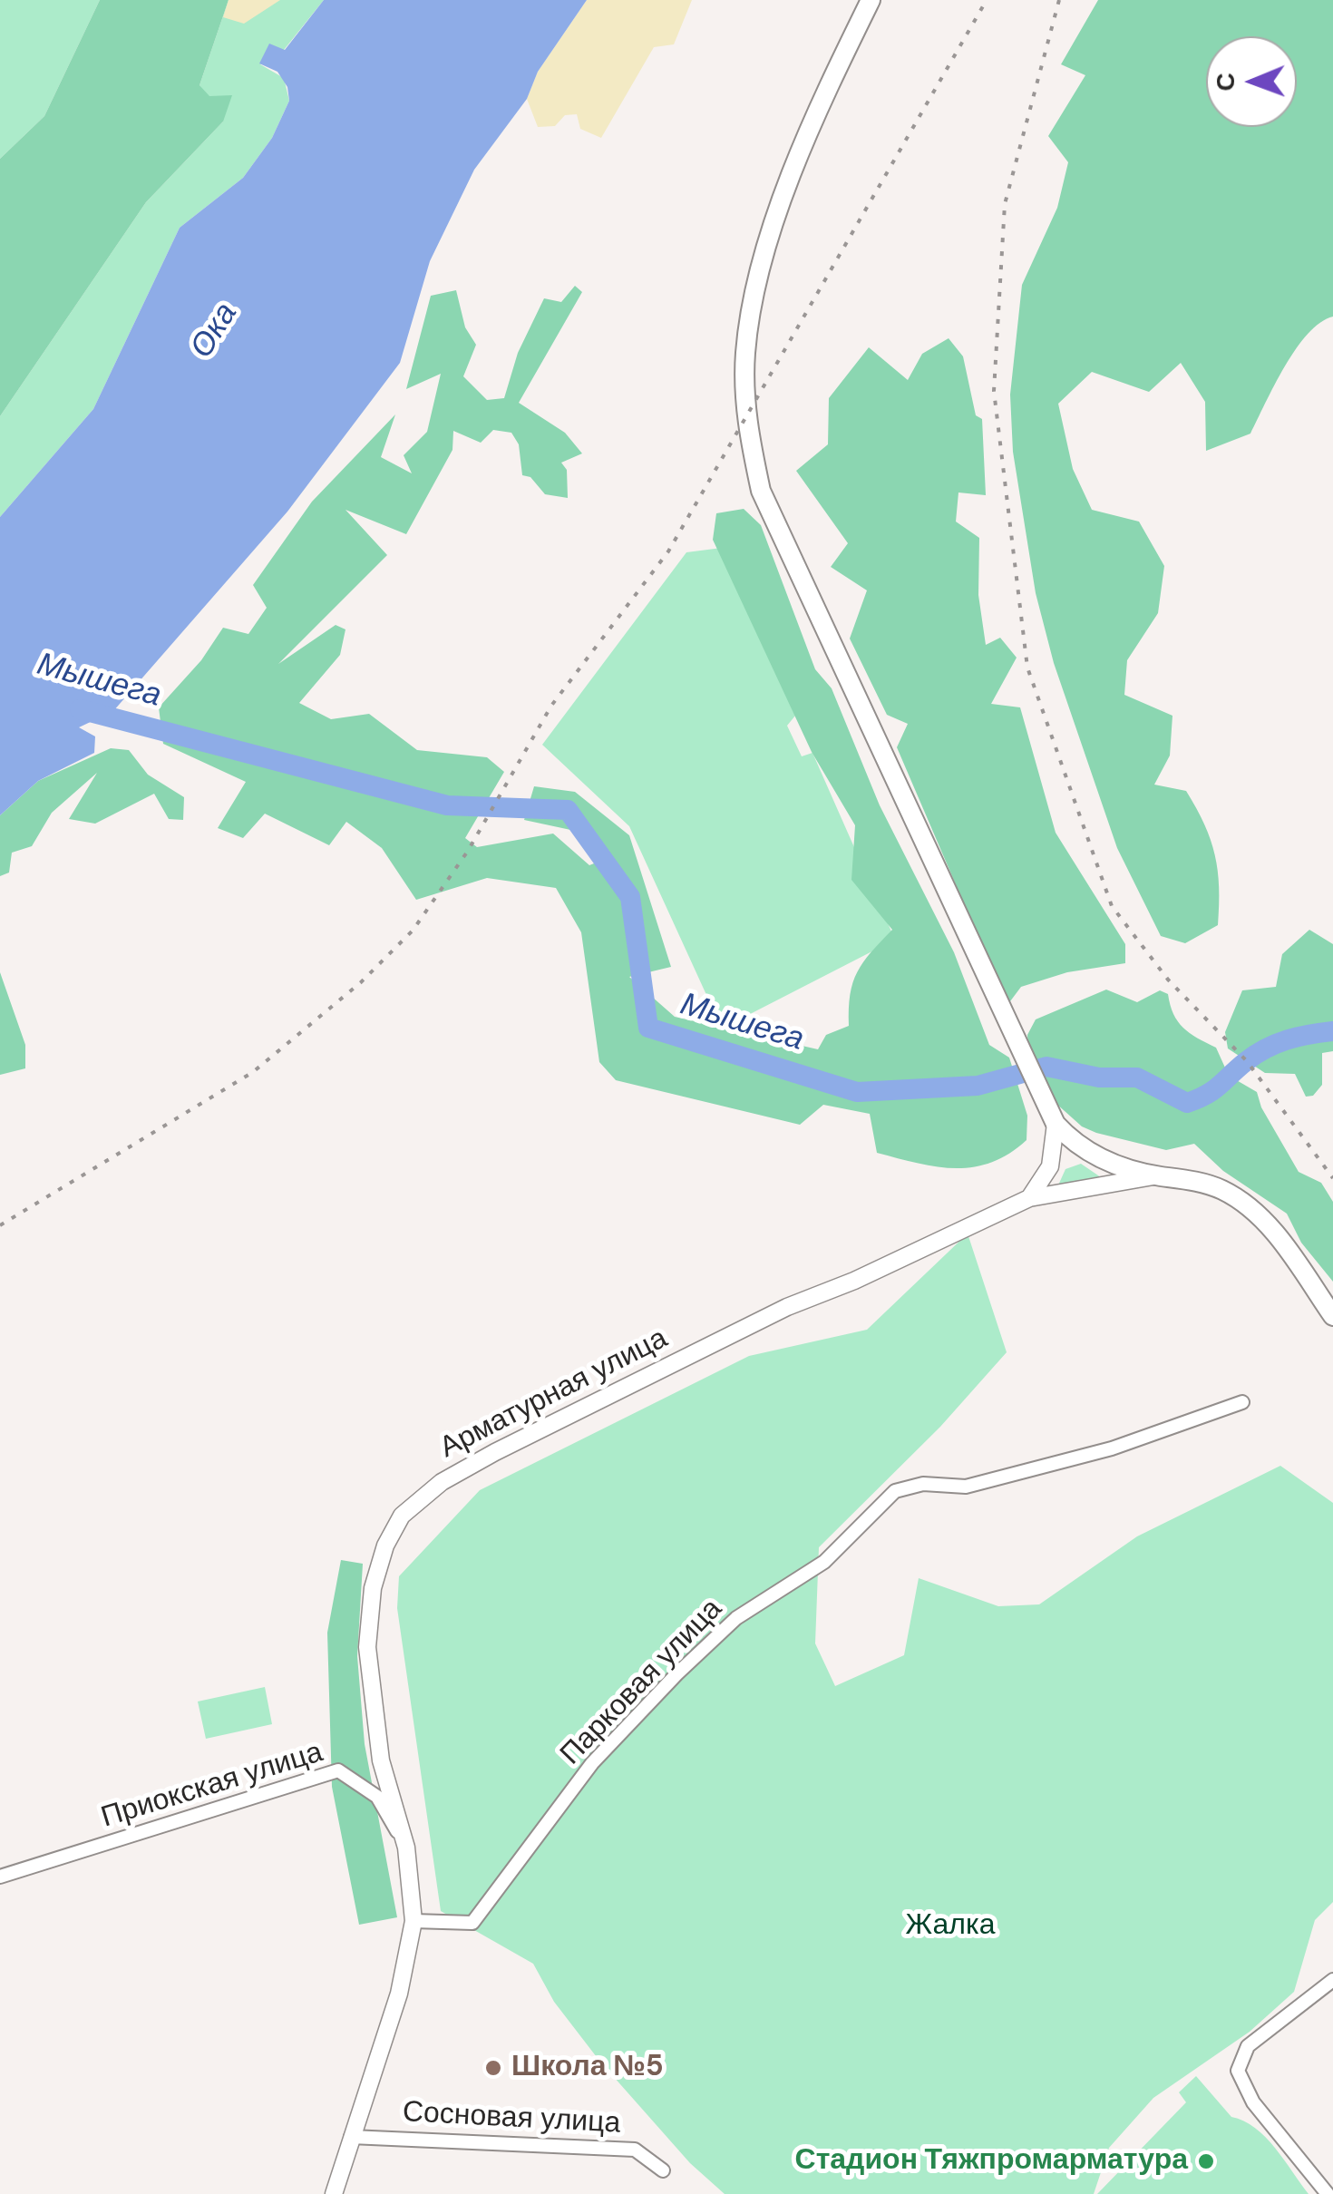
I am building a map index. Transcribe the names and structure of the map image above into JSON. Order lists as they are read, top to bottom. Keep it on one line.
{"streets":{"street":["Арматурная улица","Парковая улица","Приокская улица","Сосновая улица"]},"crossings":[["Арматурная улица","Парковая улица"],["Арматурная улица","Приокская улица"],["Арматурная улица","Сосновая улица"]],"water":["Ока","Мышега"],"parks":["Жалка"],"places":["Школа №5","Стадион Тяжпромарматура"],"north":"left"}
